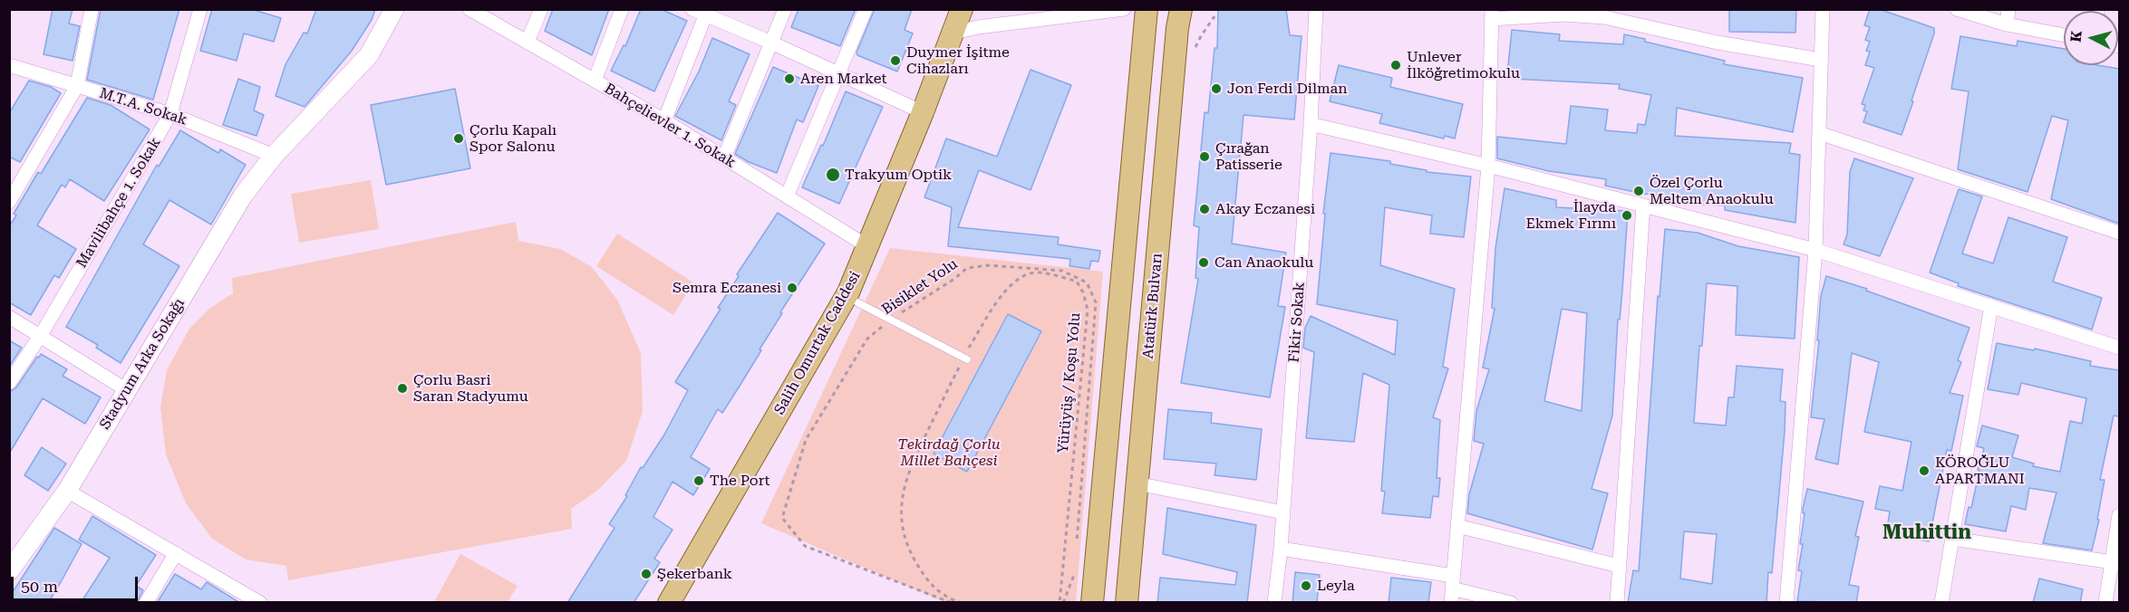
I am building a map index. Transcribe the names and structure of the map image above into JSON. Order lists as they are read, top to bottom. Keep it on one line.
{"streets":{"main road":["Atatürk Bulvarı","Salih Omurtak Caddesi","Stadyum Arka Sokağı"],"street":["M.T.A. Sokak","Bahçelievler 1. Sokak","Mavilibahçe 1. Sokak","Fikir Sokak"],"path":["Bisiklet Yolu","Yürüyüş / Koşu Yolu"]},"crossings":[["M.T.A. Sokak","Mavilibahçe 1. Sokak"],["M.T.A. Sokak","Stadyum Arka Sokağı"],["Bahçelievler 1. Sokak","Salih Omurtak Caddesi"]],"districts":["Muhittin"],"parks":["Tekirdağ Çorlu Millet Bahçesi"],"places":["Duymer İşitme Cihazları","Unlever İlköğretimokulu","Aren Market","Jon Ferdi Dilman","Çorlu Kapalı Spor Salonu","Çırağan Patisserie","Trakyum Optik","Özel Çorlu Meltem Anaokulu","Akay Eczanesi","İlayda Ekmek Fırını","Can Anaokulu","Semra Eczanesi","Çorlu Basri Saran Stadyumu","KÖROĞLU APARTMANI","The Port","Şekerbank","Leyla"],"scale_bar":"50 m","north":"left"}
